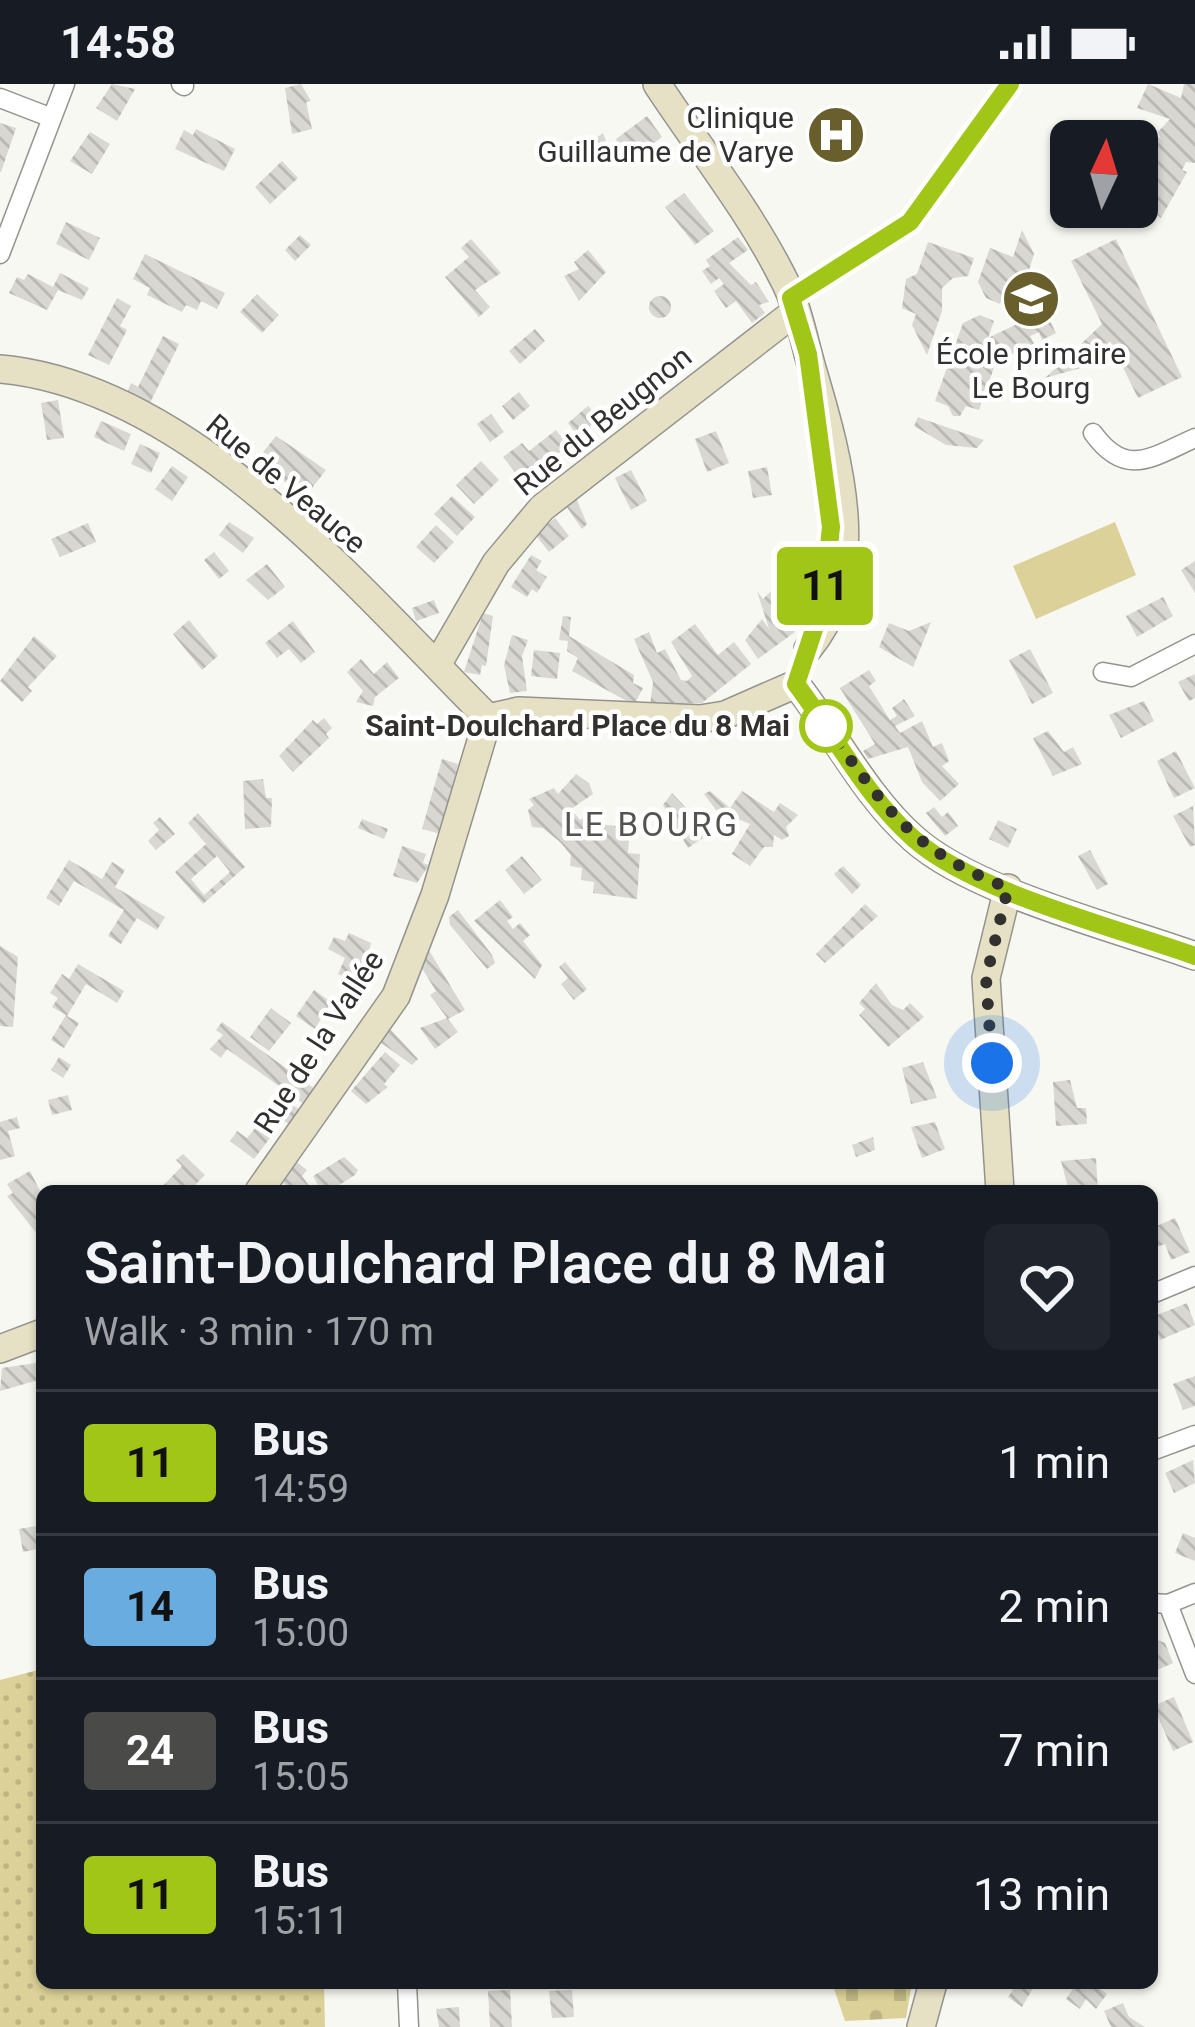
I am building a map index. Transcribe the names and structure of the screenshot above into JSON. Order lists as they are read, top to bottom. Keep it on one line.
{"streets":{"street":["Rue du Beugnon","Rue de Veauce","Rue de la Vallée"]},"crossings":[["Rue du Beugnon","Rue de Veauce"],["Rue de Veauce","Rue de la Vallée"]],"districts":["LE BOURG"],"places":{"hospital":["Clinique Guillaume de Varye"],"school or university":["École primaire Le Bourg"],"other":["Saint-Doulchard Place du 8 Mai"]},"lines":["bus line 11"],"north":"top","page":{"status":"14:58","on_map":"11","heading":["Saint-Doulchard Place du 8 Mai","Walk · 3 min · 170 m"],"list":[{"mark":"11","name":"Bus","note":"14:59","value":"1 min"},{"mark":"14","name":"Bus","note":"15:00","value":"2 min"},{"mark":"24","name":"Bus","note":"15:05","value":"7 min"},{"mark":"11","name":"Bus","note":"15:11","value":"13 min"}]}}
